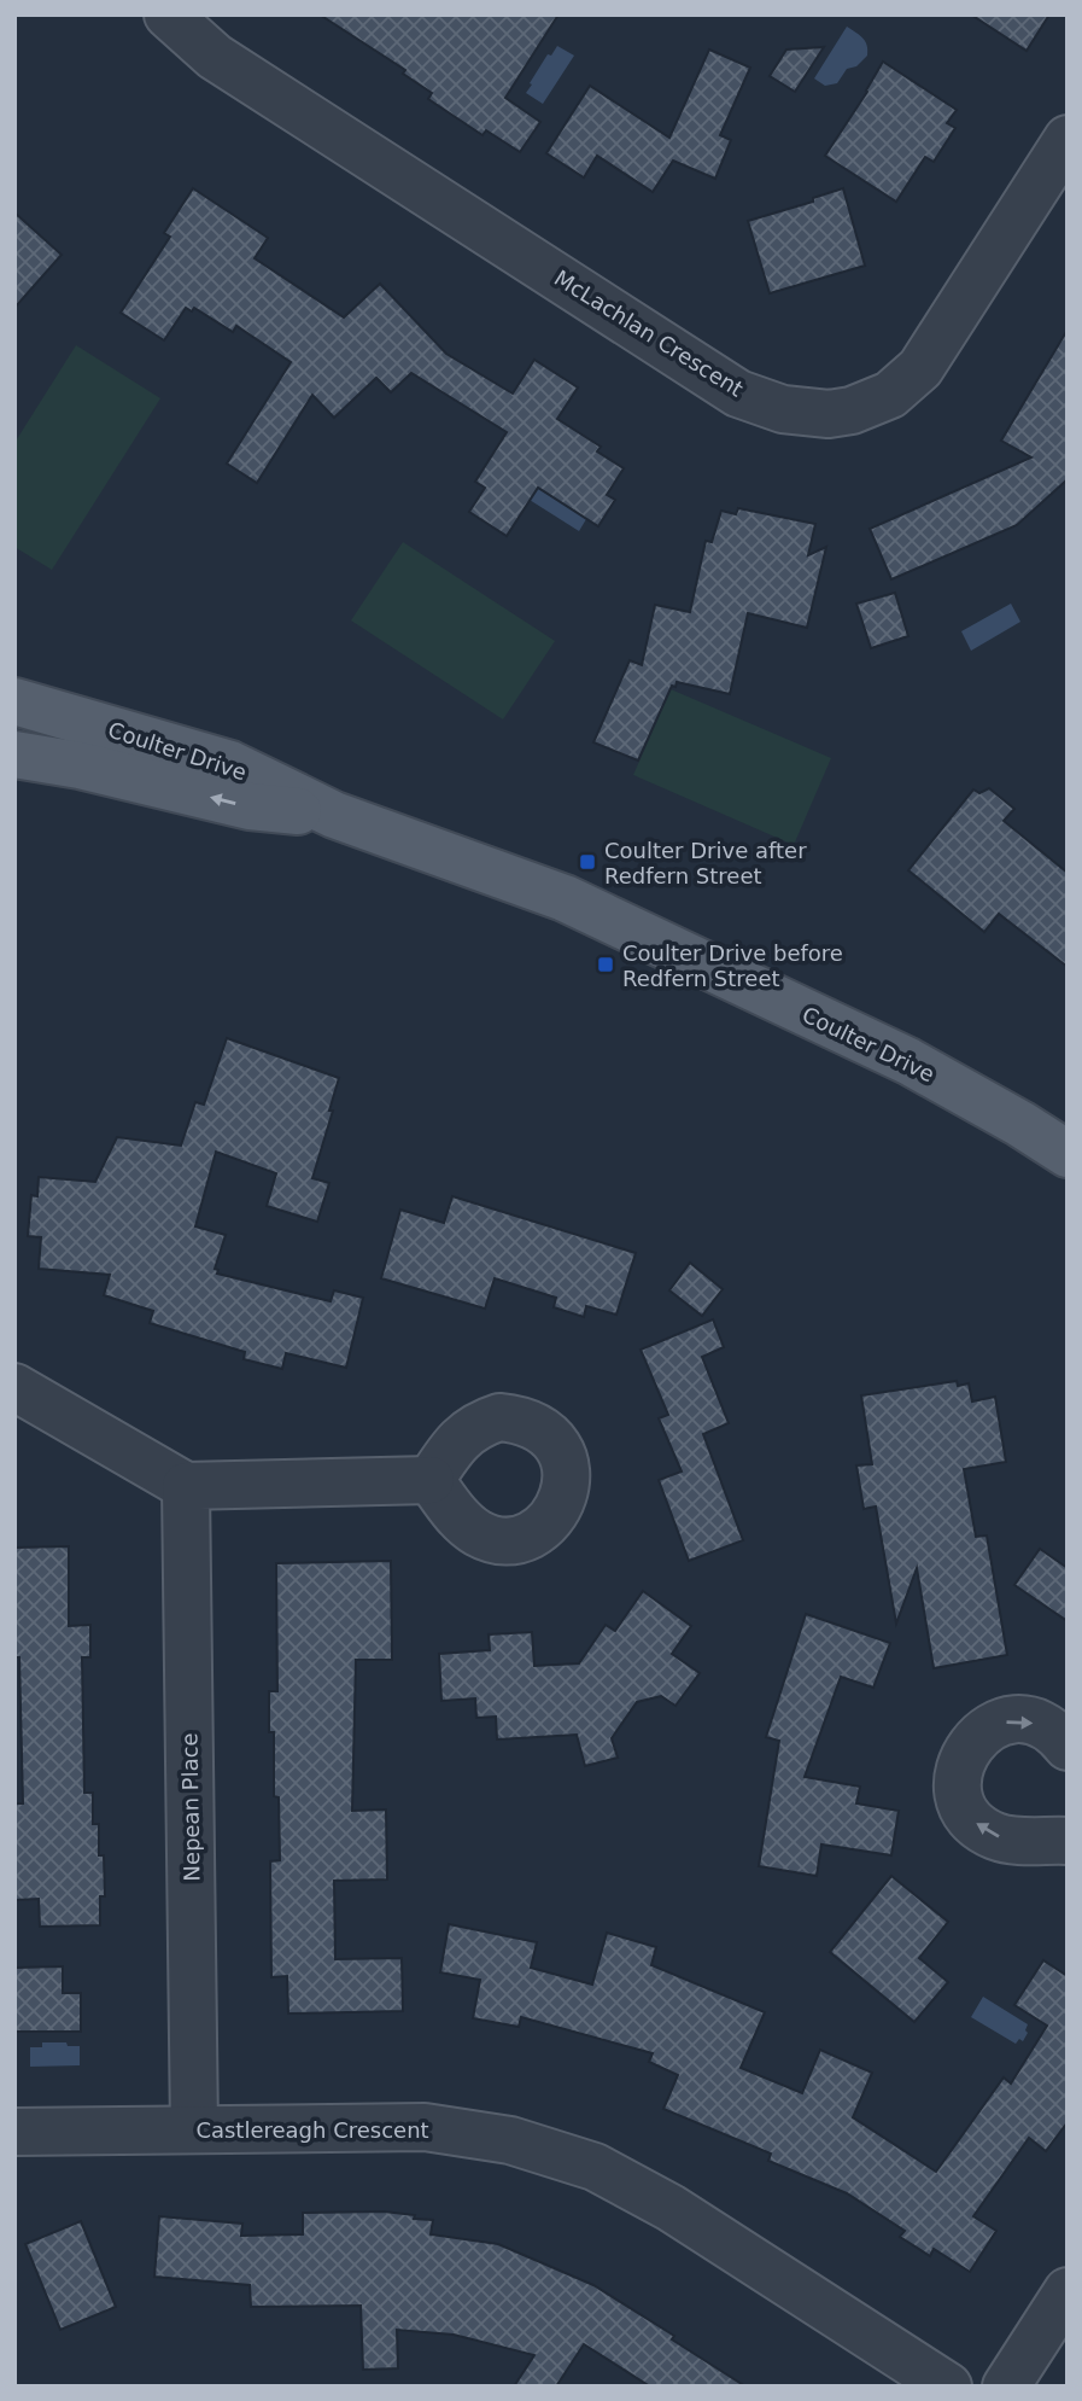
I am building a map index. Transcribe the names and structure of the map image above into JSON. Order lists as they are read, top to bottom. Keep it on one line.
{"streets":{"main road":["Coulter Drive"],"street":["McLachlan Crescent","Nepean Place","Castlereagh Crescent"]},"crossings":[["Nepean Place","Castlereagh Crescent"]],"places":{"transit":["Coulter Drive after Redfern Street","Coulter Drive before Redfern Street"]}}
